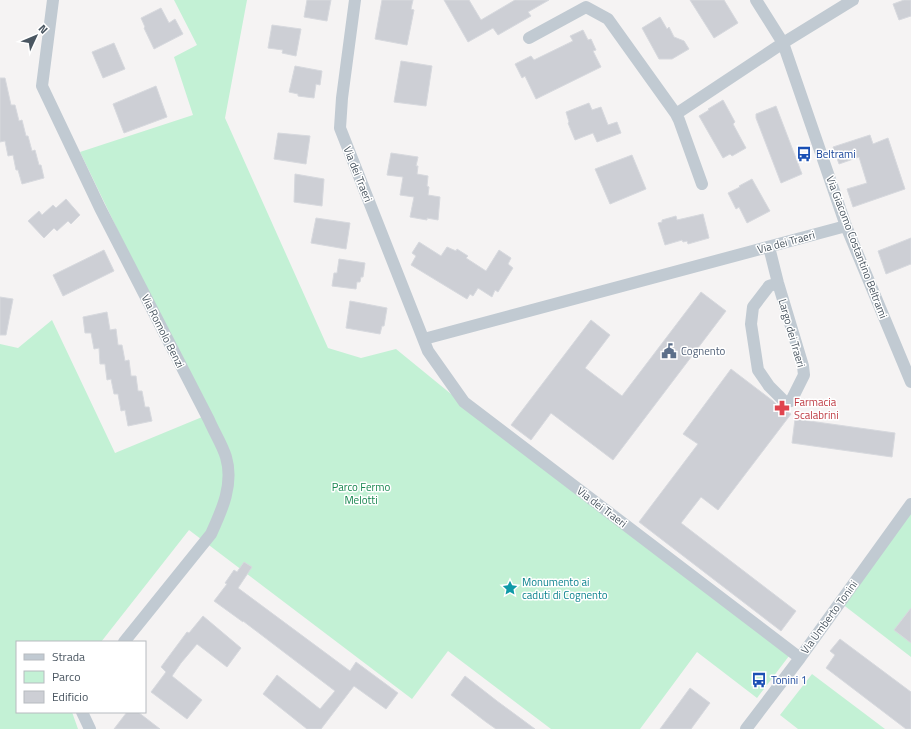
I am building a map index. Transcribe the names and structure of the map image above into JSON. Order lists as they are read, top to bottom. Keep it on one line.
{"streets":{"street":["Via dei Traeri","Via Giacomo Costantino Beltrami","Via Romolo Benzi","Largo dei Traeri","Via Umberto Tonini"]},"crossings":[["Via dei Traeri","Via Giacomo Costantino Beltrami"],["Via dei Traeri","Largo dei Traeri"],["Via dei Traeri","Via Umberto Tonini"]],"parks":["Parco Fermo Melotti"],"places":{"bus stop":["Beltrami","Tonini 1"],"public building":["Cognento"],"pharmacy":["Farmacia Scalabrini"],"place":["Monumento ai caduti di Cognento"]},"legend":["Strada","Parco","Edificio"],"north":"top right"}
